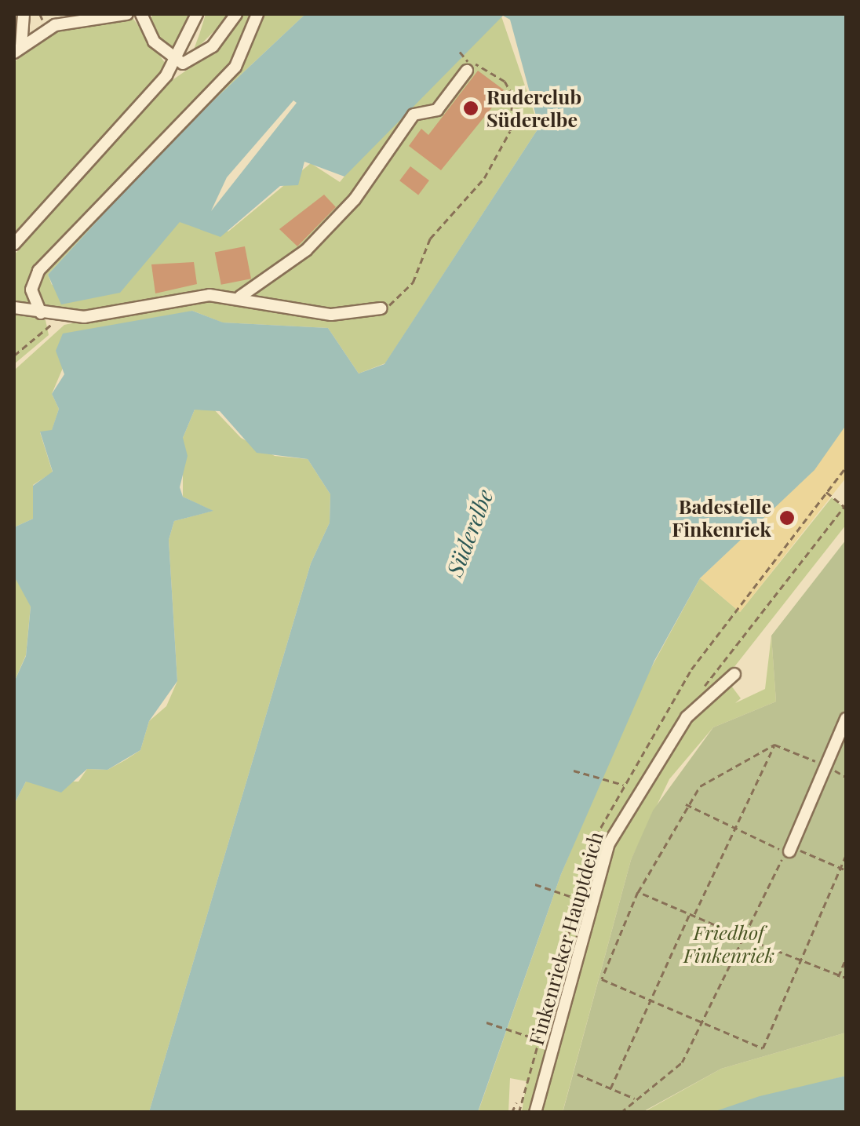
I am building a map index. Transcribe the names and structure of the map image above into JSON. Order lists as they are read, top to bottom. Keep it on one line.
{"streets":{"street":["Finkenrieker Hauptdeich"]},"water":["Süderelbe"],"parks":["Friedhof Finkenriek"],"places":["Ruderclub Süderelbe","Badestelle Finkenriek"]}
